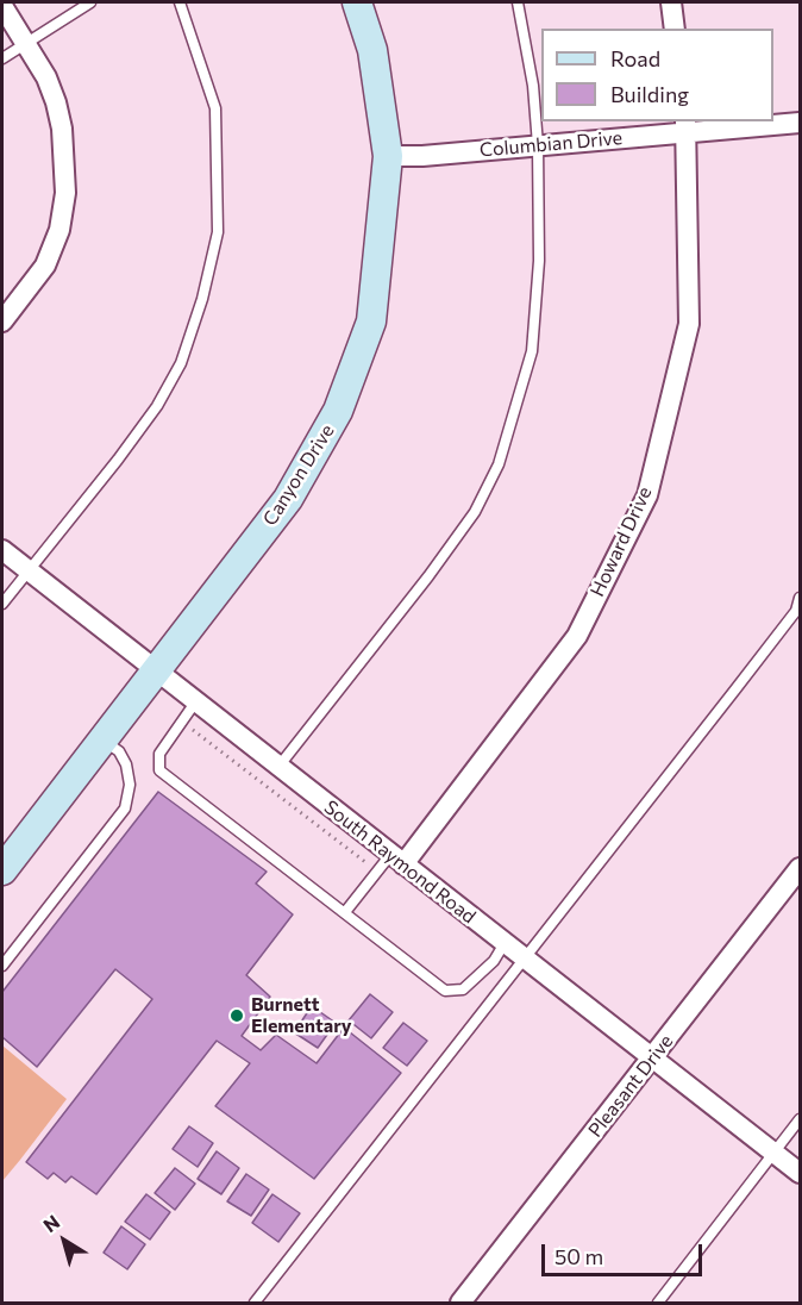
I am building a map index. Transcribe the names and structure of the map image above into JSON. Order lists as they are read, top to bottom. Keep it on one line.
{"streets":{"street":["Columbian Drive","Canyon Drive","Howard Drive","South Raymond Road","Pleasant Drive"]},"crossings":[["Columbian Drive","Canyon Drive"],["Columbian Drive","Howard Drive"],["Canyon Drive","South Raymond Road"],["Howard Drive","South Raymond Road"],["South Raymond Road","Pleasant Drive"]],"places":["Burnett Elementary"],"legend":["Road","Building"],"scale_bar":"50 m","north":"top left"}
